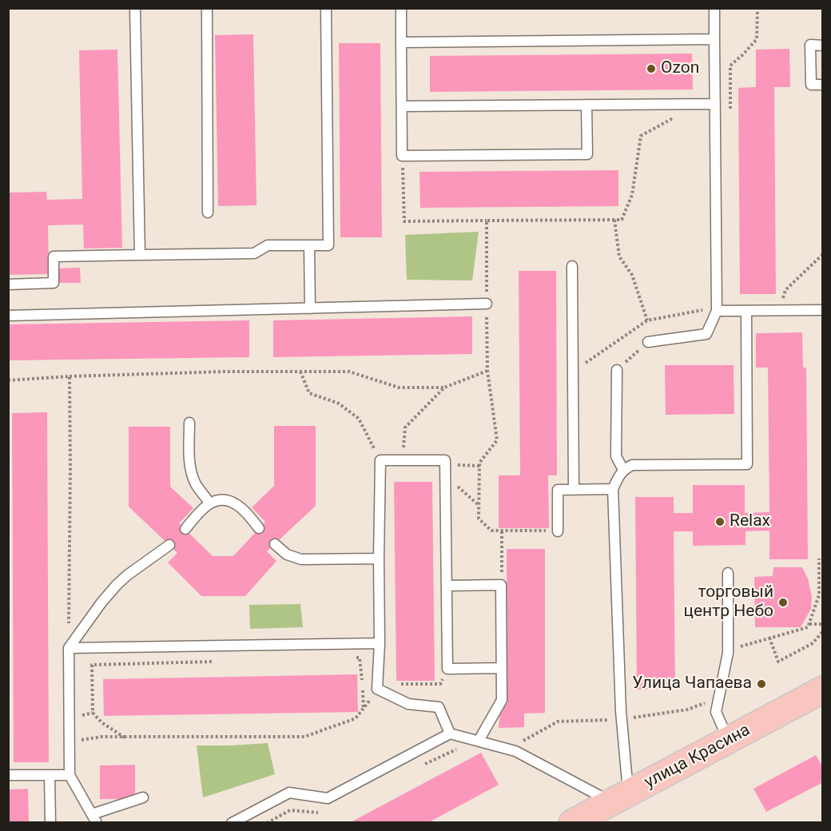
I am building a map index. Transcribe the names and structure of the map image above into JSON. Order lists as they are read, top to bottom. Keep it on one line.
{"streets":{"main road":["улица Красина"]},"places":["Ozon","Relax","торговый центр Небо","Улица Чапаева"]}
